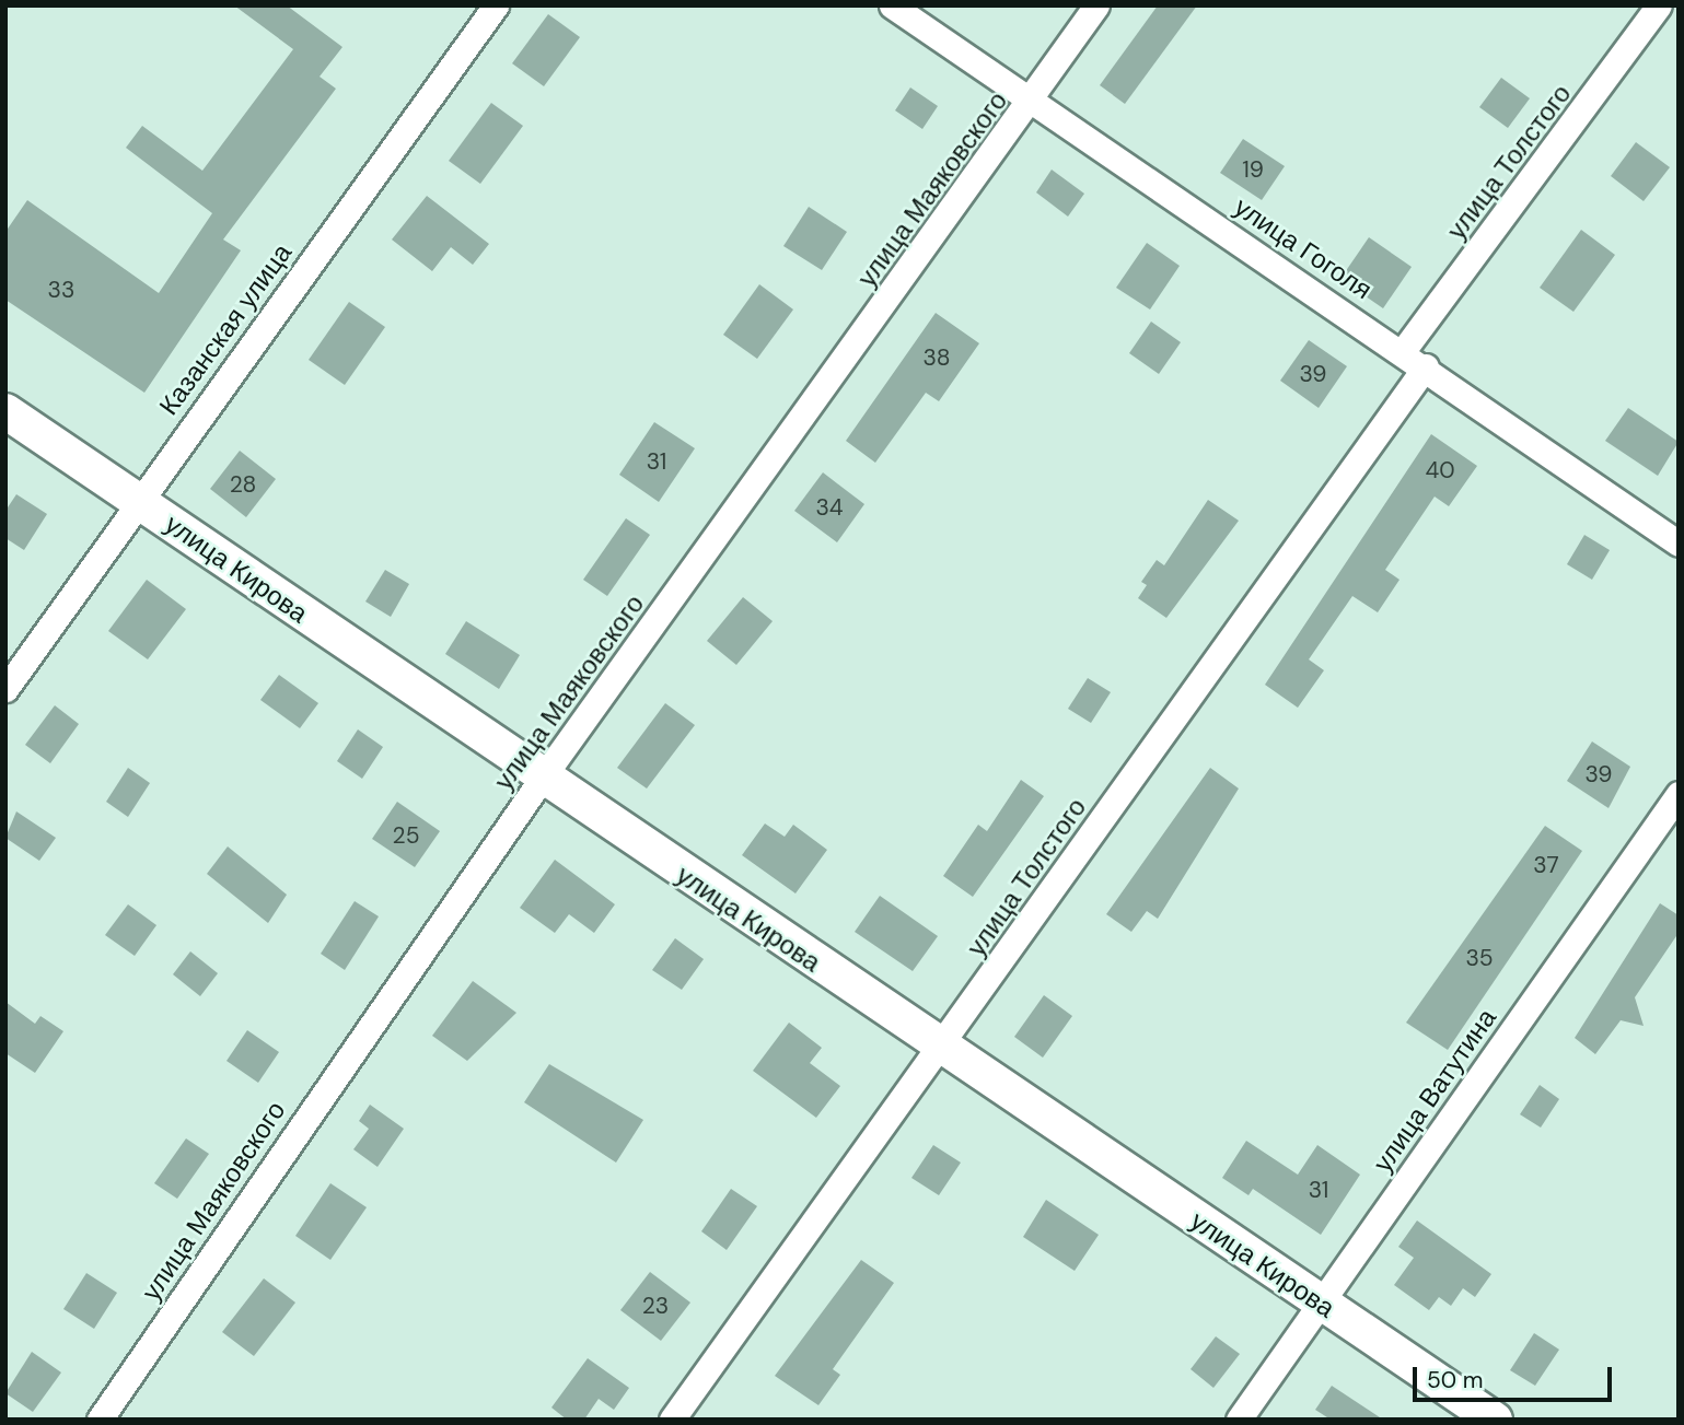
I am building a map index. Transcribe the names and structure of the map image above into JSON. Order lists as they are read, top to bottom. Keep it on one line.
{"streets":{"street":["улица Толстого","улица Маяковского","улица Гоголя","Казанская улица","улица Кирова","улица Ватутина"]},"crossings":[["улица Толстого","улица Гоголя"],["улица Толстого","улица Кирова"],["улица Маяковского","улица Гоголя"],["улица Маяковского","улица Кирова"],["Казанская улица","улица Кирова"],["улица Кирова","улица Ватутина"]],"house_numbers":["19","33","38","39","31","40","28","34","39","25","37","35","31","23"],"scale_bar":"50 m"}
